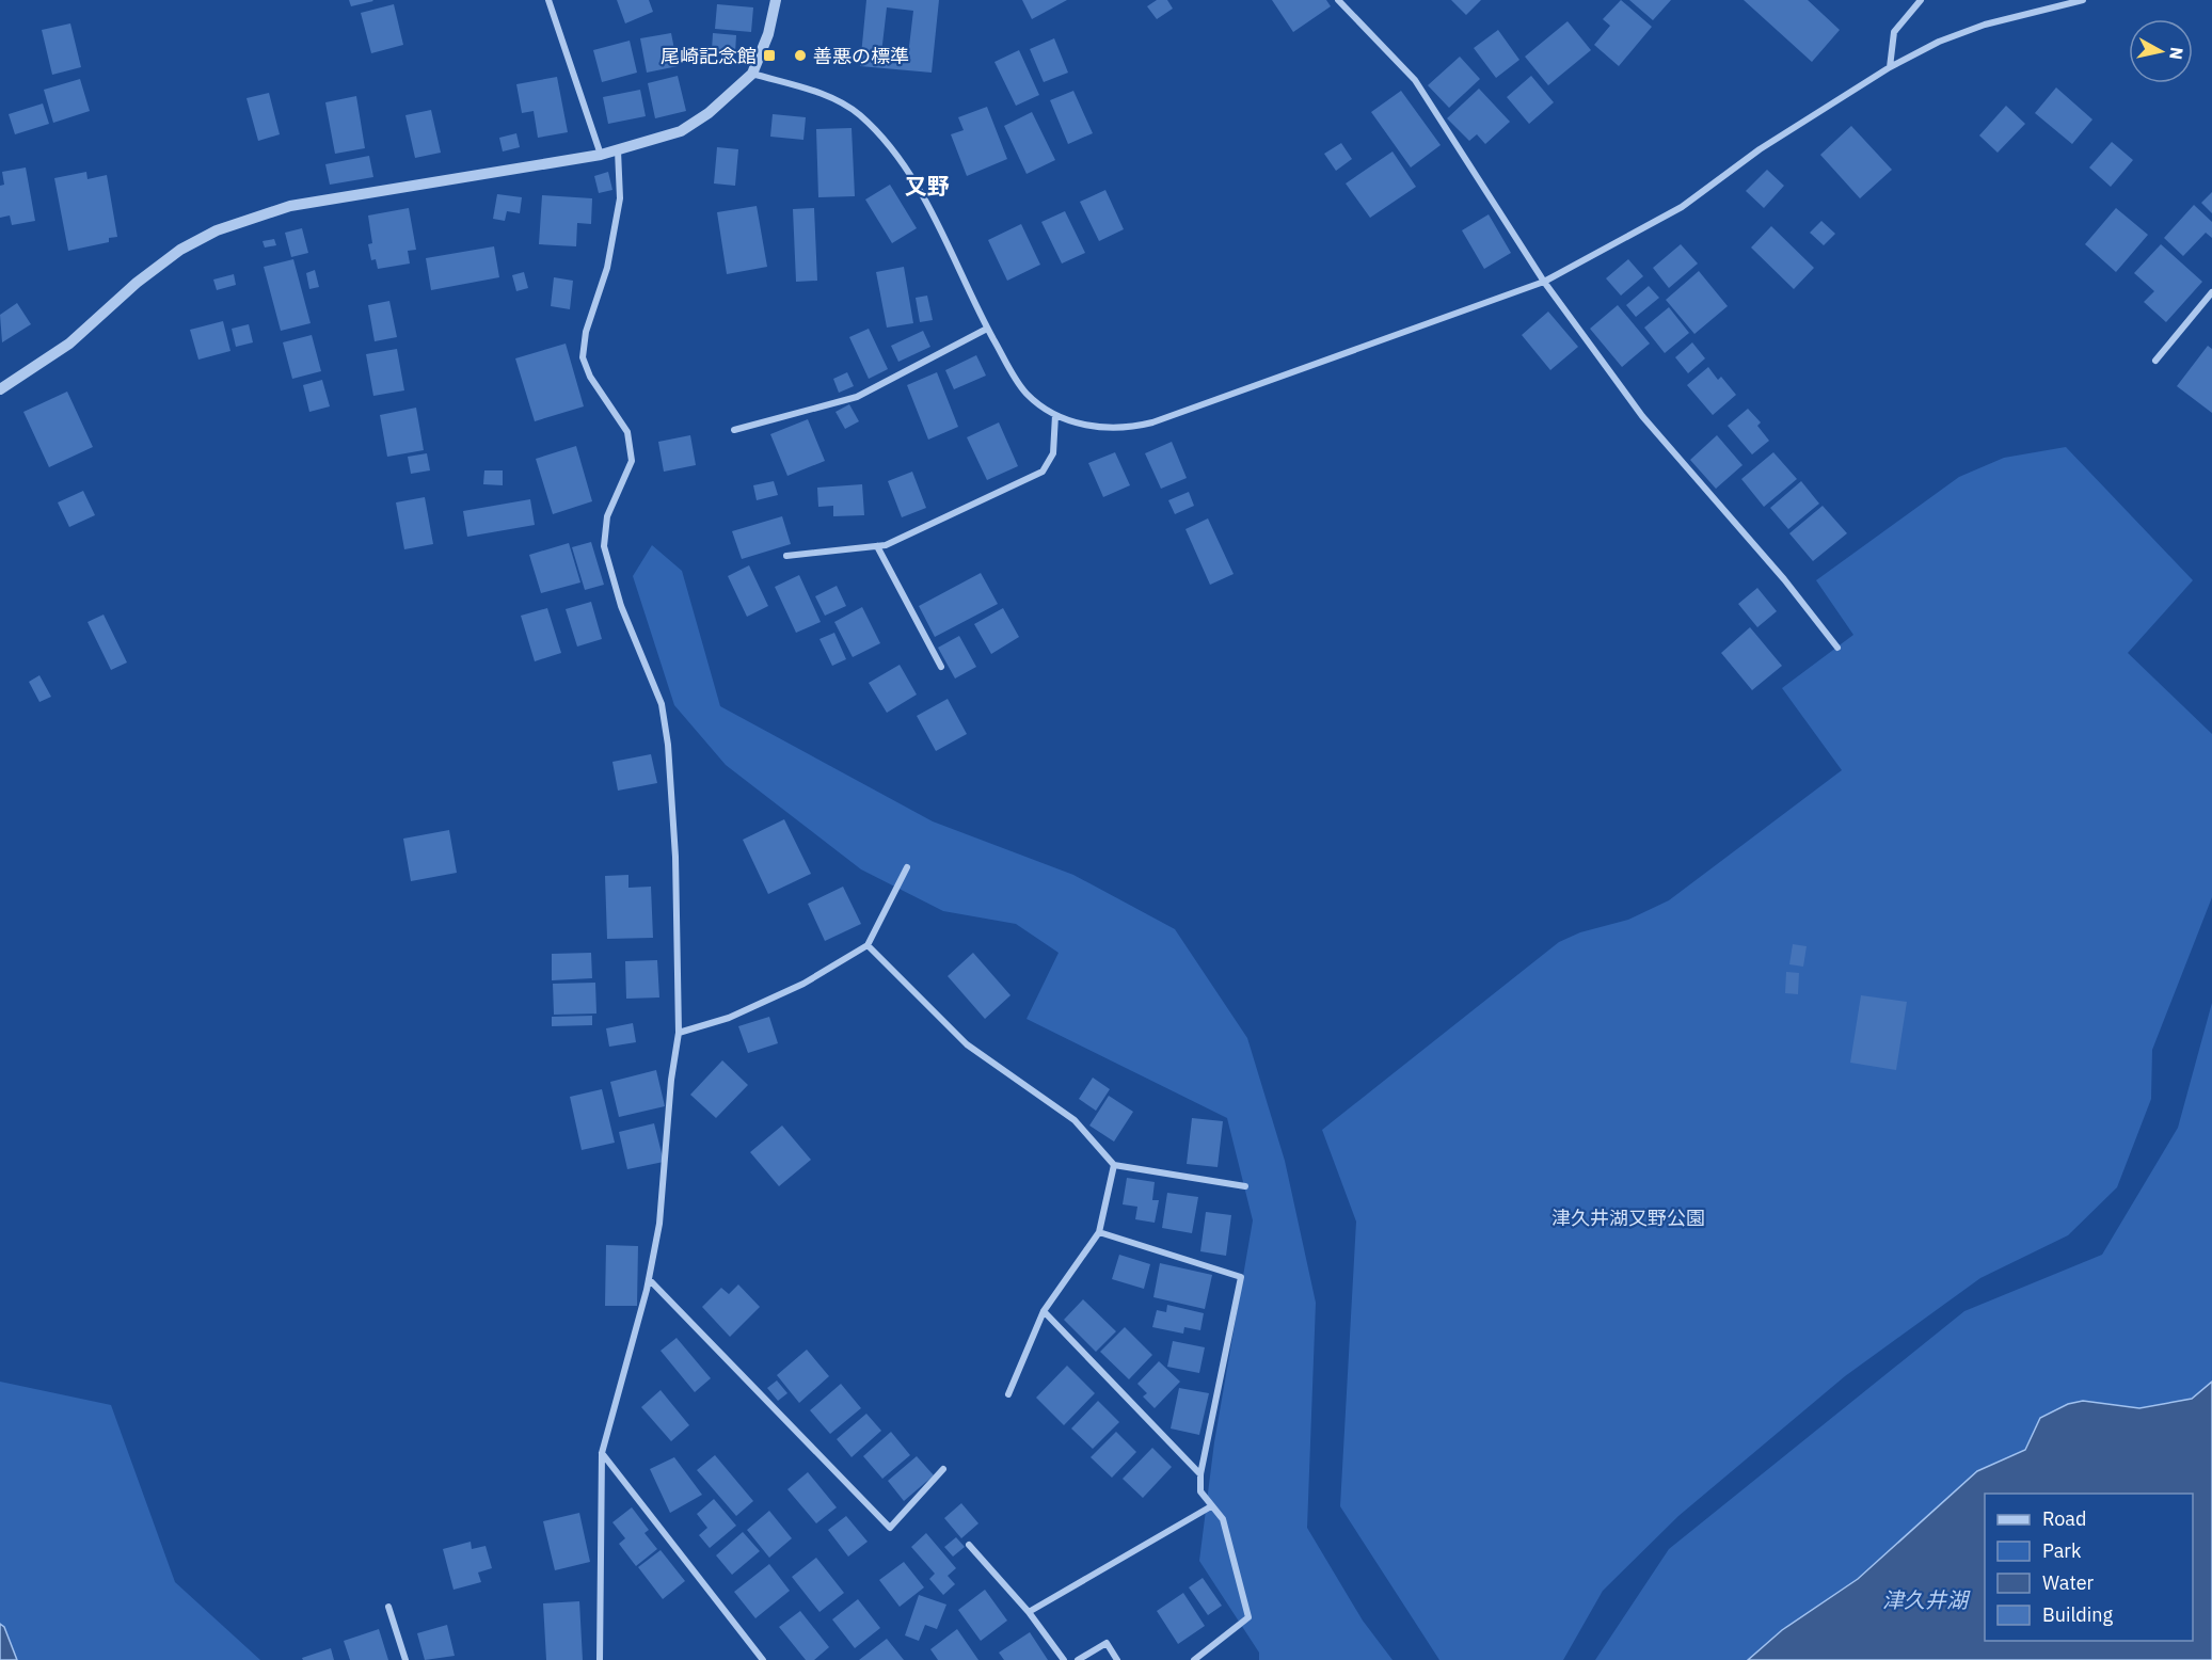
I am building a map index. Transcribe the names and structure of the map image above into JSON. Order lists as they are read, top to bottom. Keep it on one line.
{"districts":["又野"],"water":["津久井湖"],"parks":["津久井湖又野公園"],"places":{"transit":["尾崎記念館"],"other":["善悪の標準"]},"legend":["Road","Park","Water","Building"],"north":"right"}
